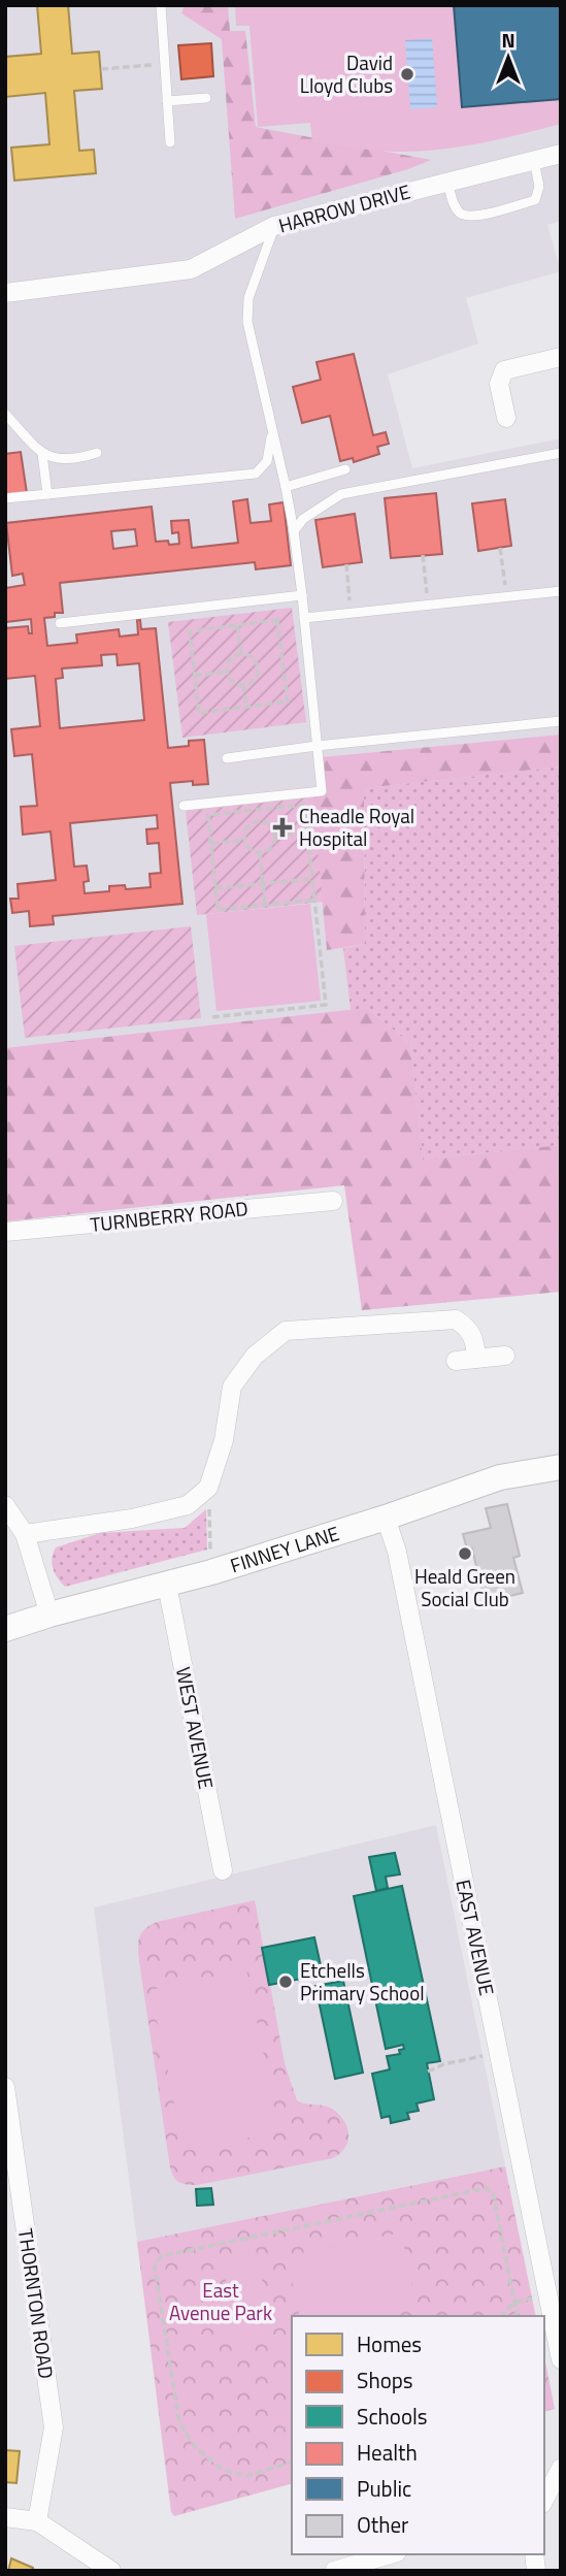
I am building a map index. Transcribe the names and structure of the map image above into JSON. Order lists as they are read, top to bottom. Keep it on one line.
{"streets":{"street":["HARROW DRIVE","TURNBERRY ROAD","FINNEY LANE","WEST AVENUE","EAST AVENUE","THORNTON ROAD"]},"crossings":[["FINNEY LANE","WEST AVENUE"],["FINNEY LANE","EAST AVENUE"]],"parks":["East Avenue Park"],"places":{"other":["David Lloyd Clubs","Heald Green Social Club","Etchells Primary School"],"health":["Cheadle Royal Hospital"]},"legend":["Homes","Shops","Schools","Health","Public","Other"],"north":"top"}
